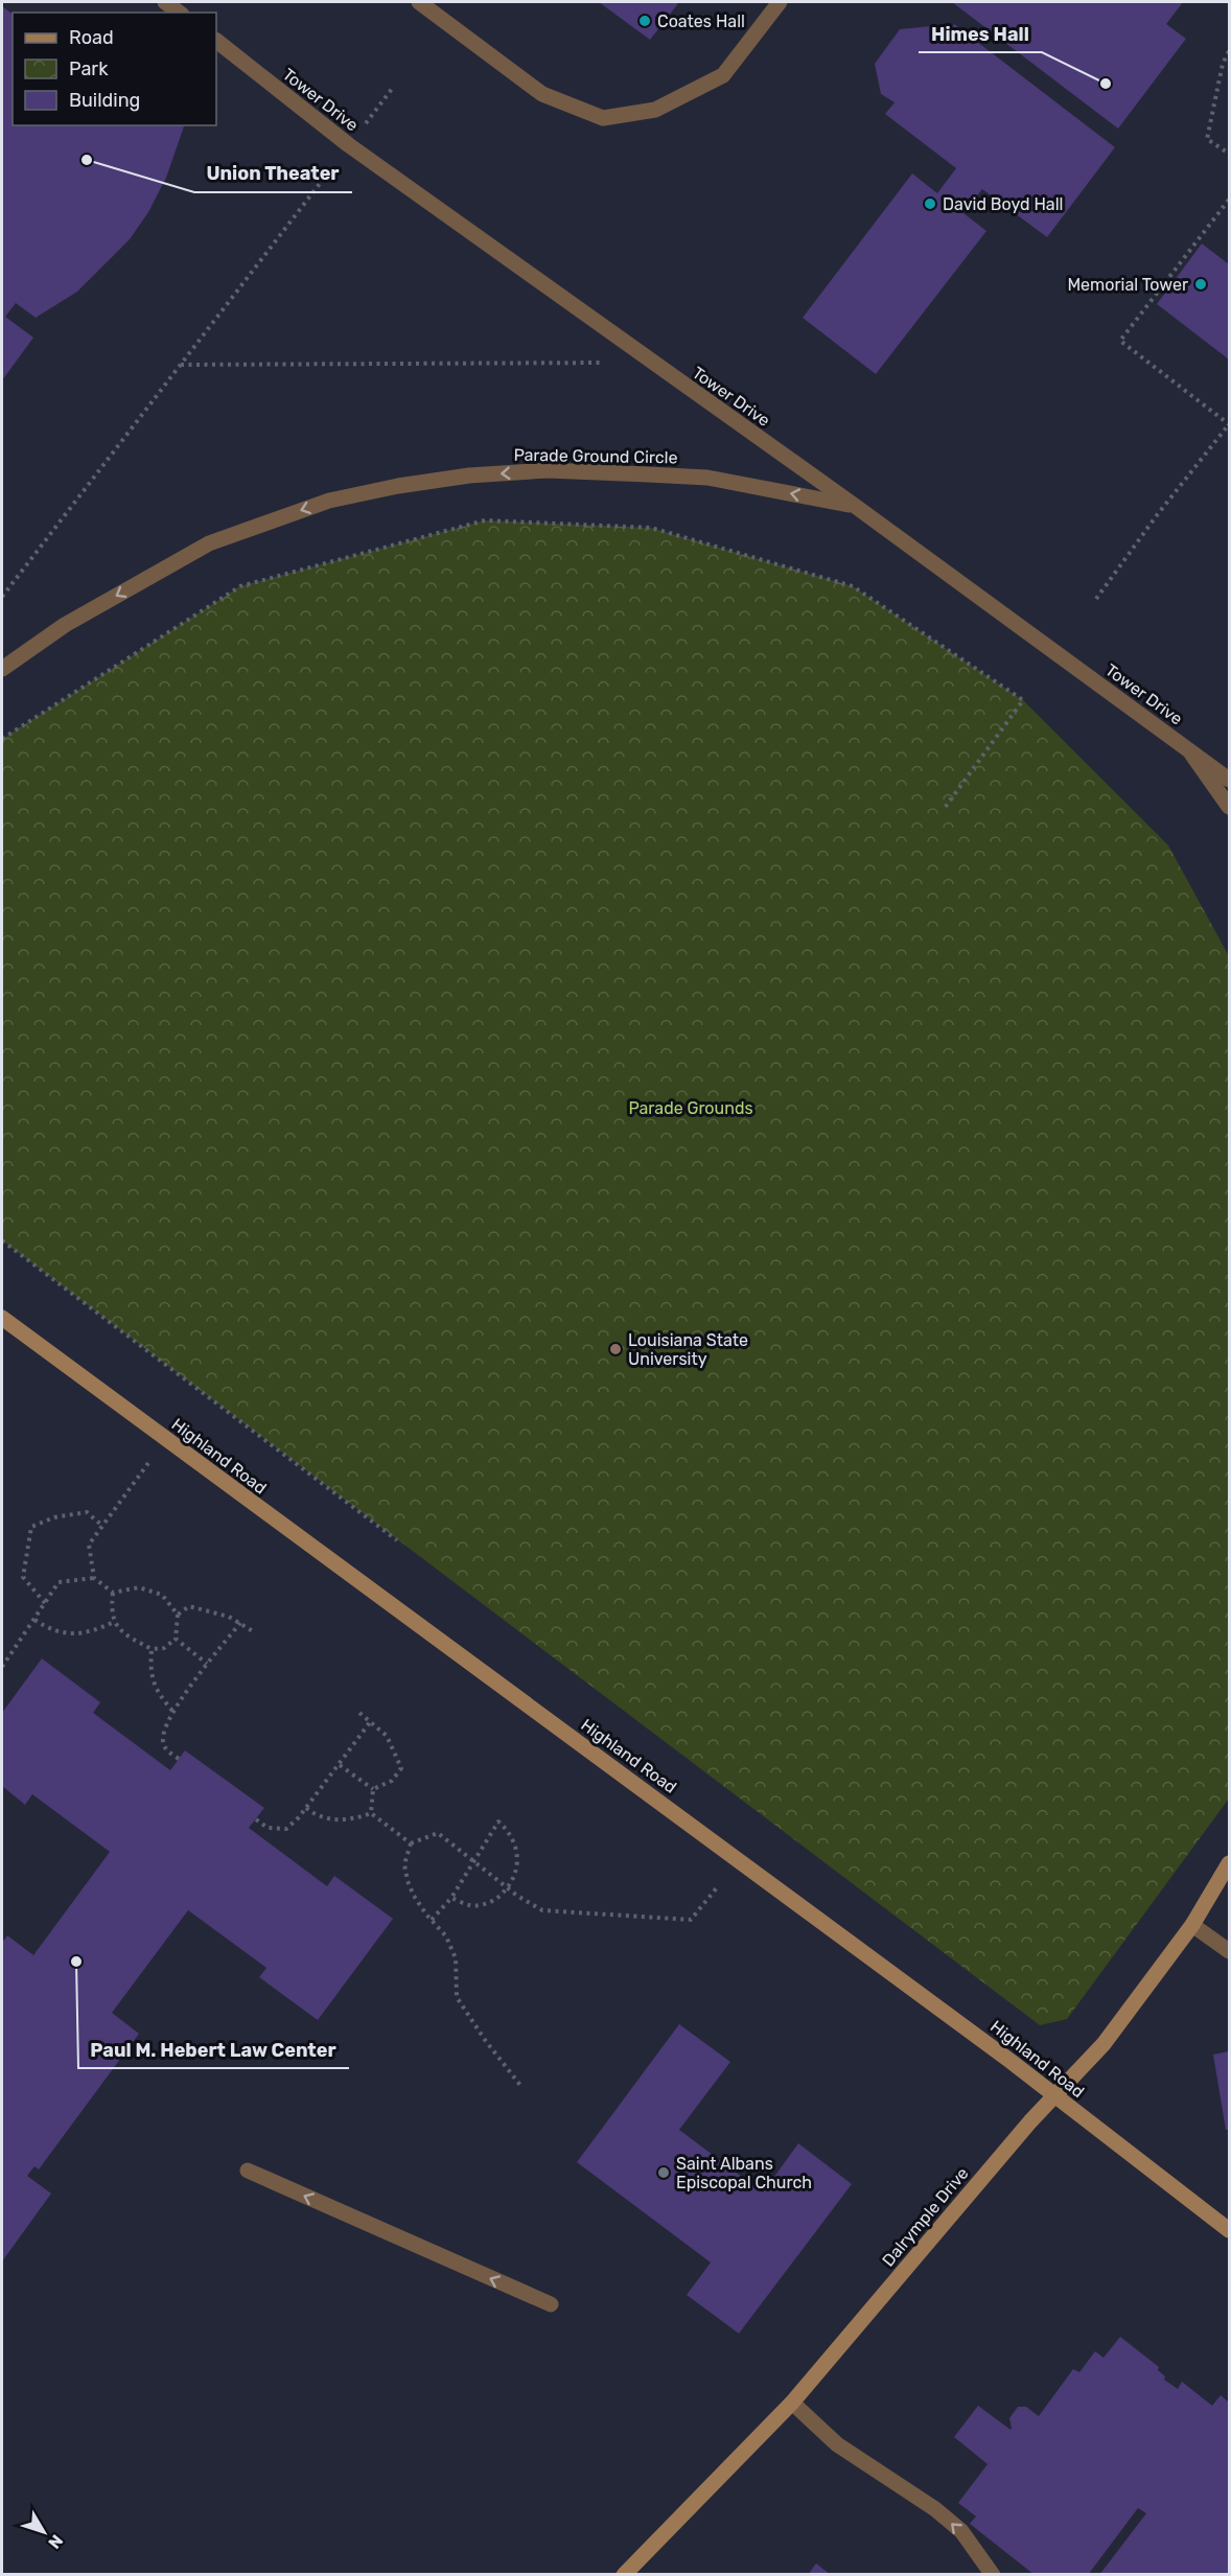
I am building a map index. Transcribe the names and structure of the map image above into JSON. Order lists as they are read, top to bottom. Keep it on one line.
{"streets":{"street":["Tower Drive","Parade Ground Circle","Highland Road","Dalrymple Drive"]},"crossings":[["Tower Drive","Parade Ground Circle"],["Highland Road","Dalrymple Drive"]],"one_way":["Parade Ground Circle"],"parks":["Parade Grounds"],"places":["Coates Hall","Himes Hall","Union Theater","David Boyd Hall","Memorial Tower","Louisiana State University","Paul M. Hebert Law Center","Saint Albans Episcopal Church"],"legend":["Road","Park","Building"],"north":"bottom right"}
